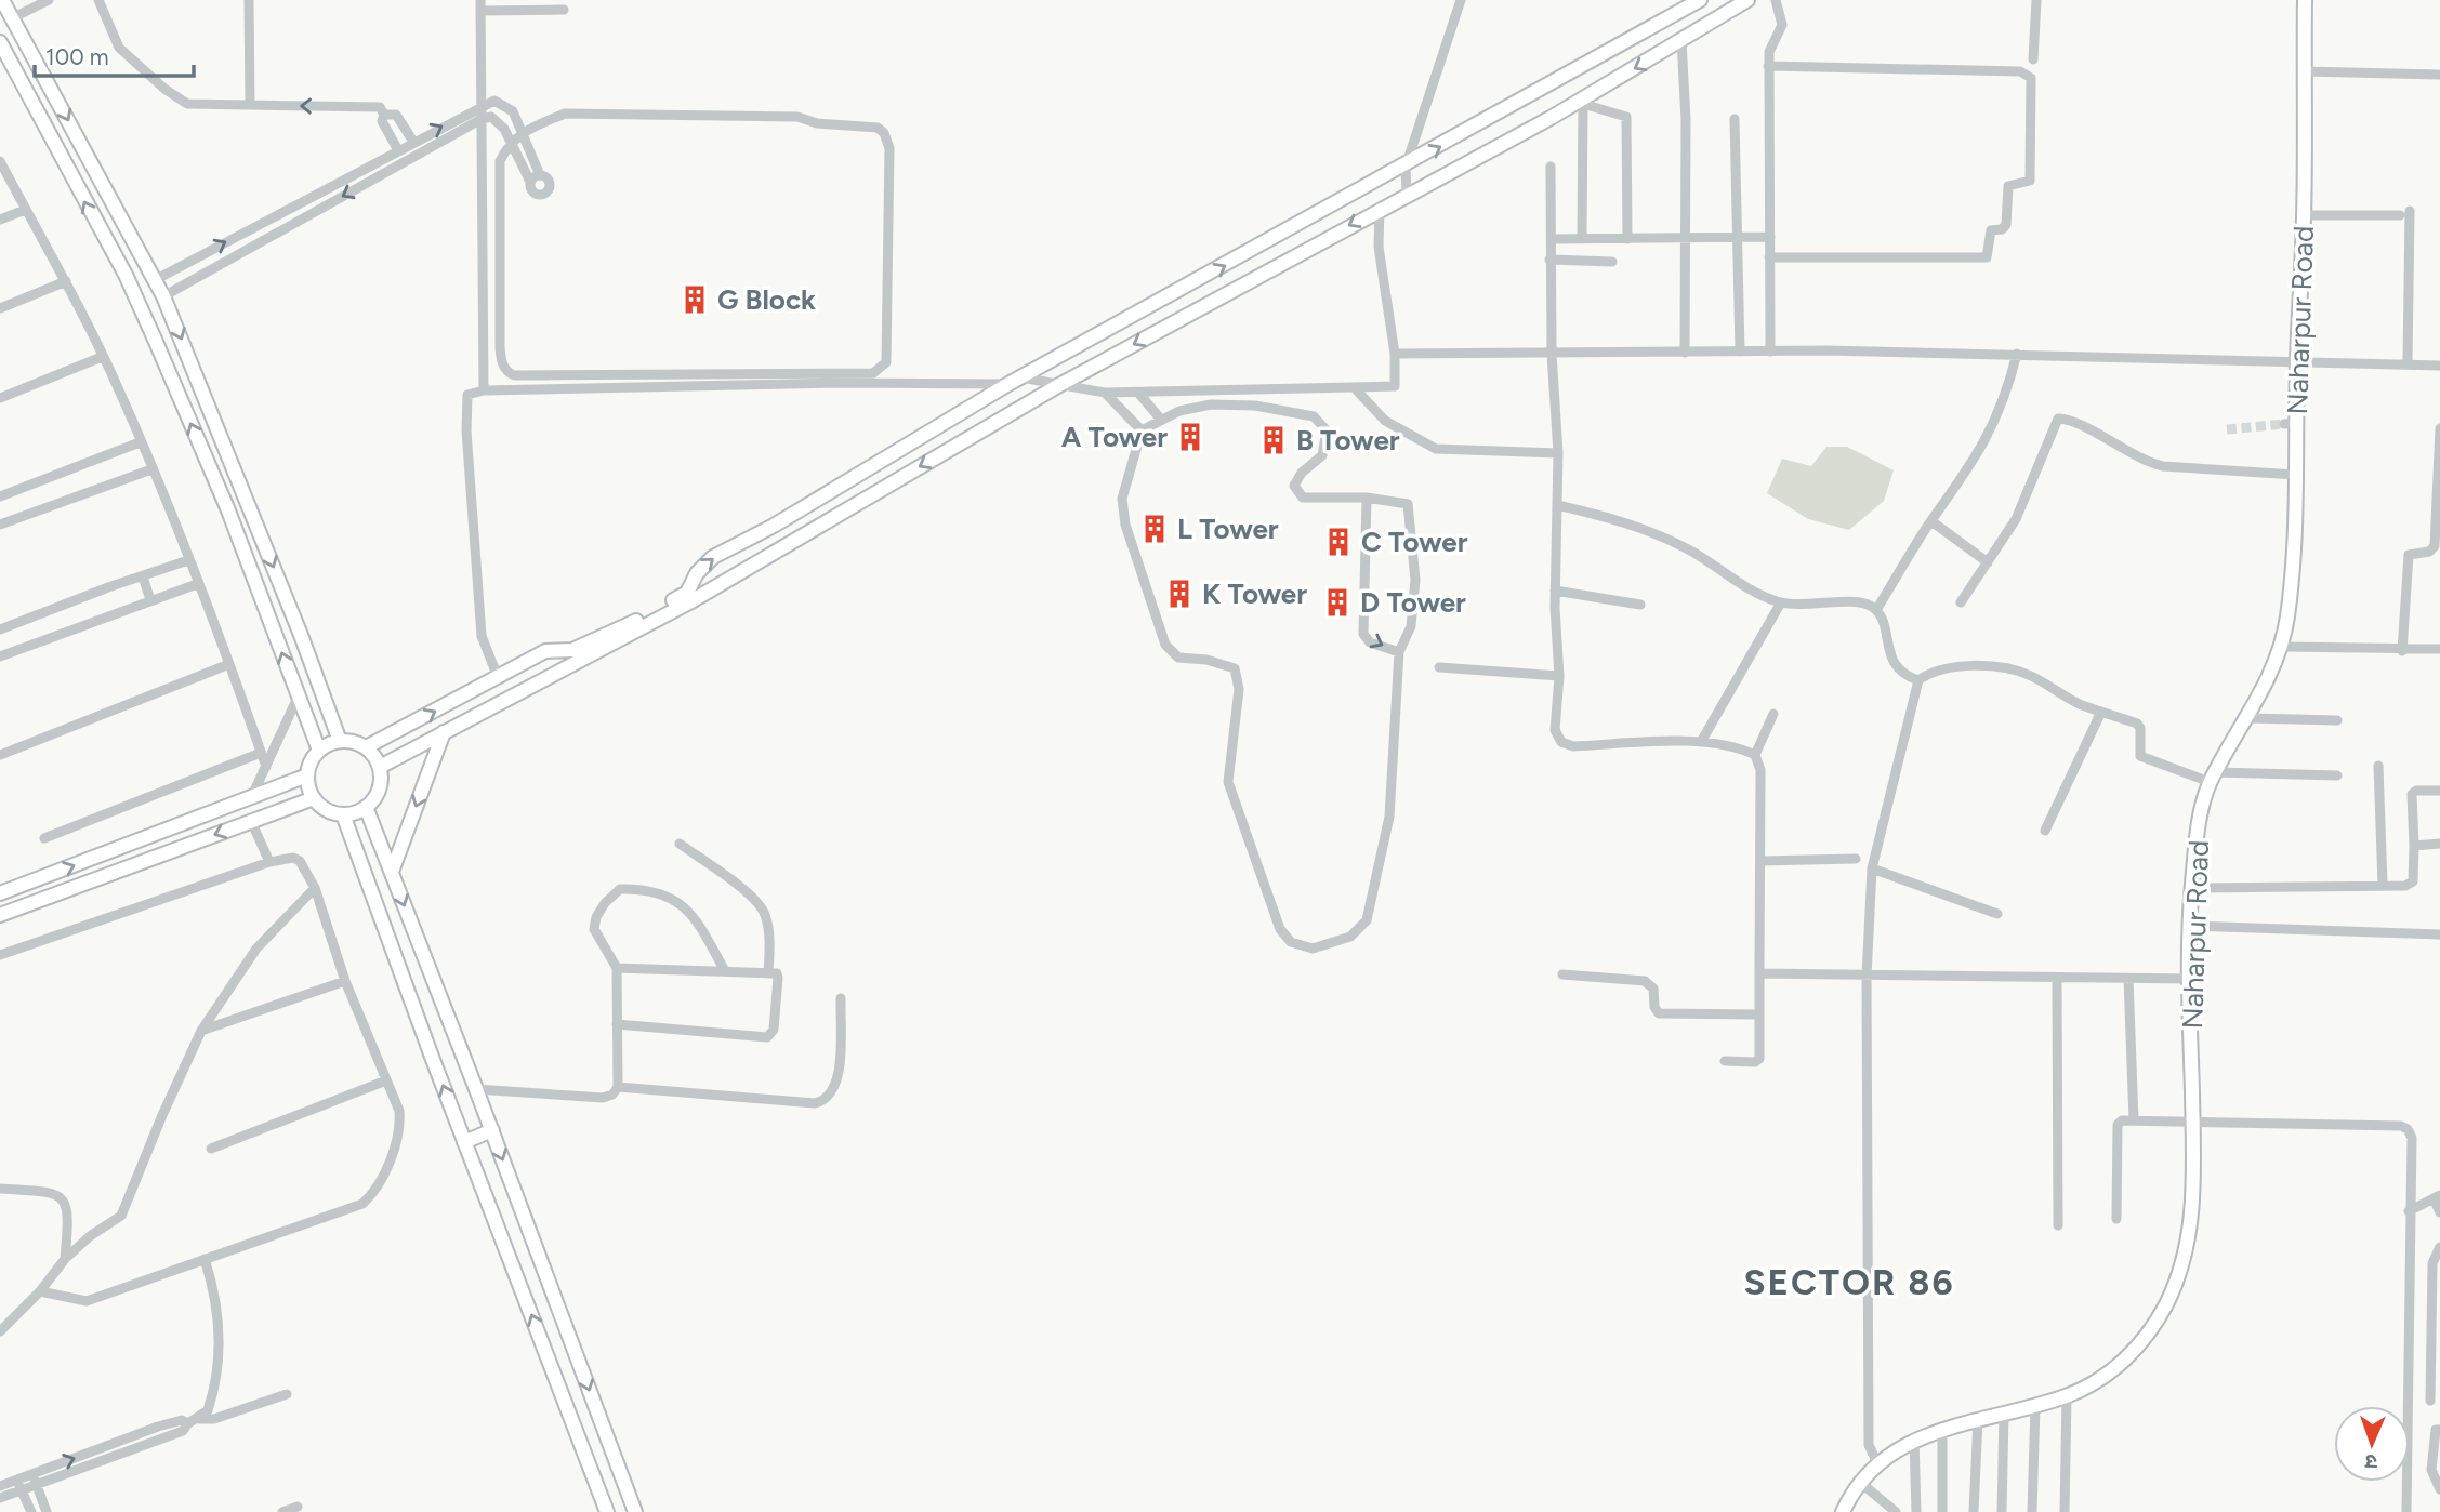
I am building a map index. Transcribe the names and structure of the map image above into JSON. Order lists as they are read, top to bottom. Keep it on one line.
{"streets":{"street":["Naharpur Road"]},"districts":["SECTOR 86"],"places":{"building":["G Block","A Tower","B Tower","L Tower","C Tower","K Tower","D Tower"]},"scale_bar":"100 m","north":"bottom"}
